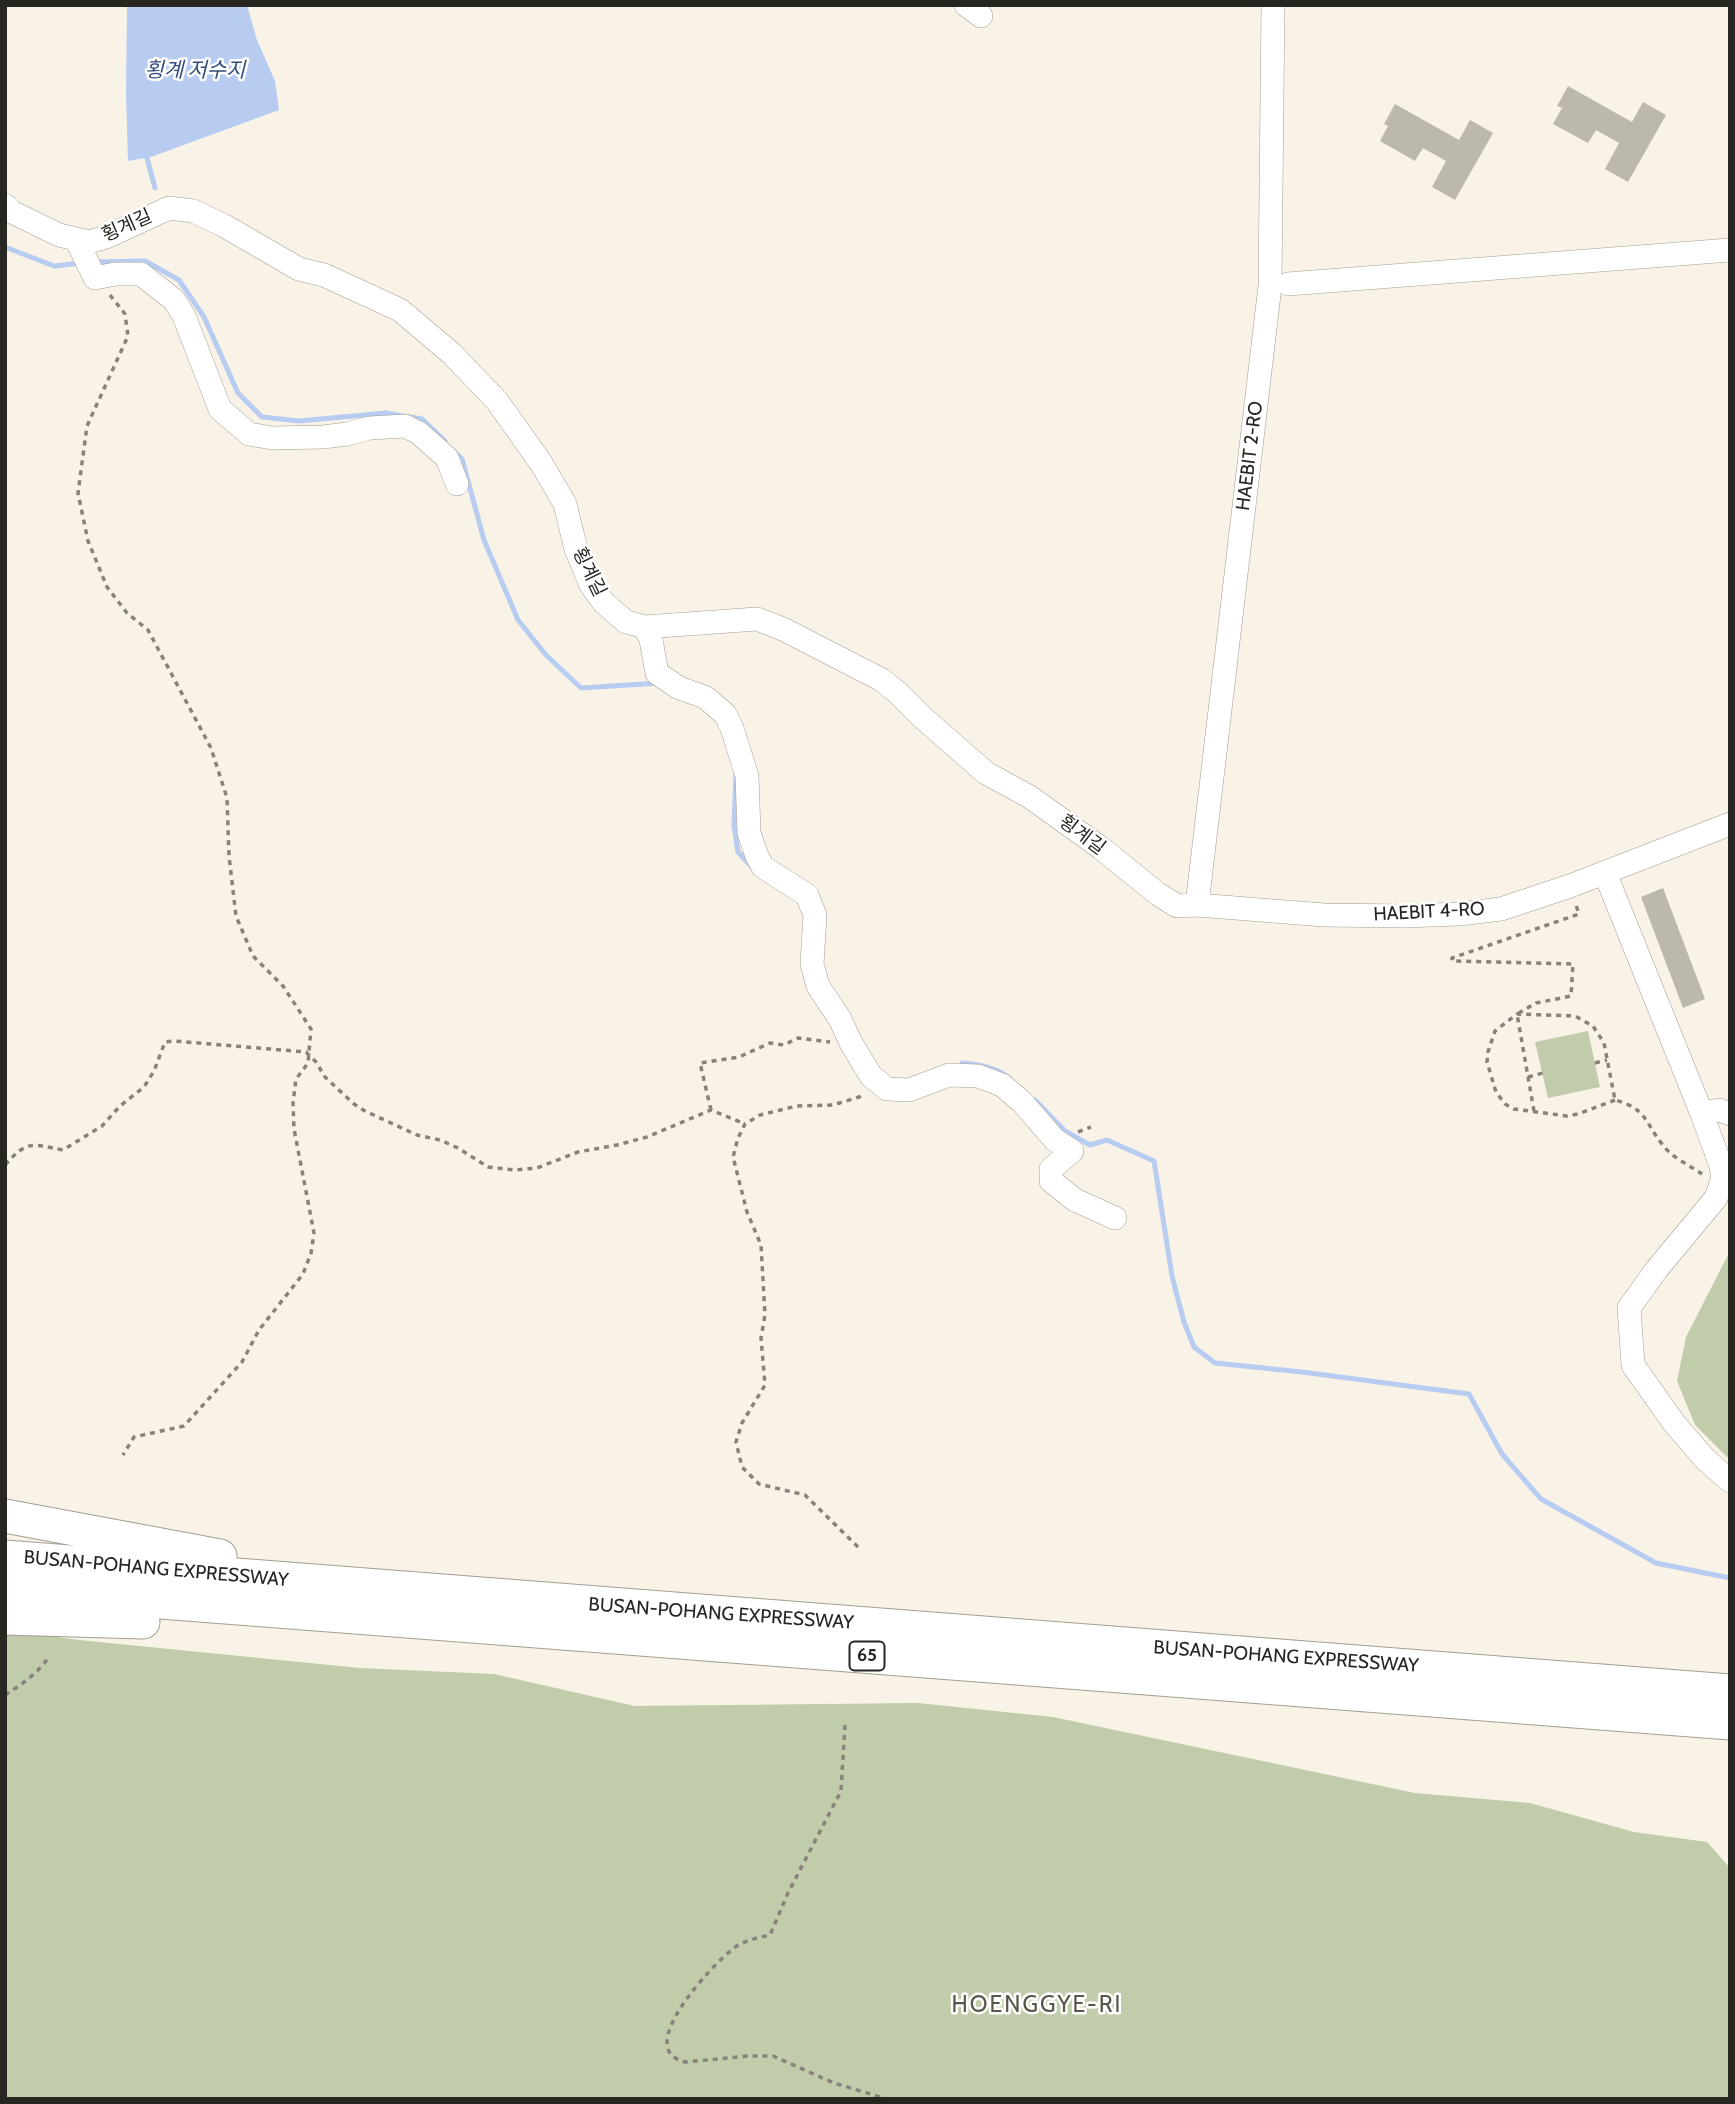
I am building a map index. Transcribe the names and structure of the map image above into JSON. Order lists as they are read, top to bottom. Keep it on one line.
{"streets":{"highway":["BUSAN-POHANG EXPRESSWAY","65"],"street":["횡계길","HAEBIT 2-RO","HAEBIT 4-RO"]},"crossings":[["횡계길","HAEBIT 2-RO"],["횡계길","HAEBIT 4-RO"],["HAEBIT 2-RO","HAEBIT 4-RO"]],"districts":["HOENGGYE-RI"],"water":["횡계 저수지"]}
